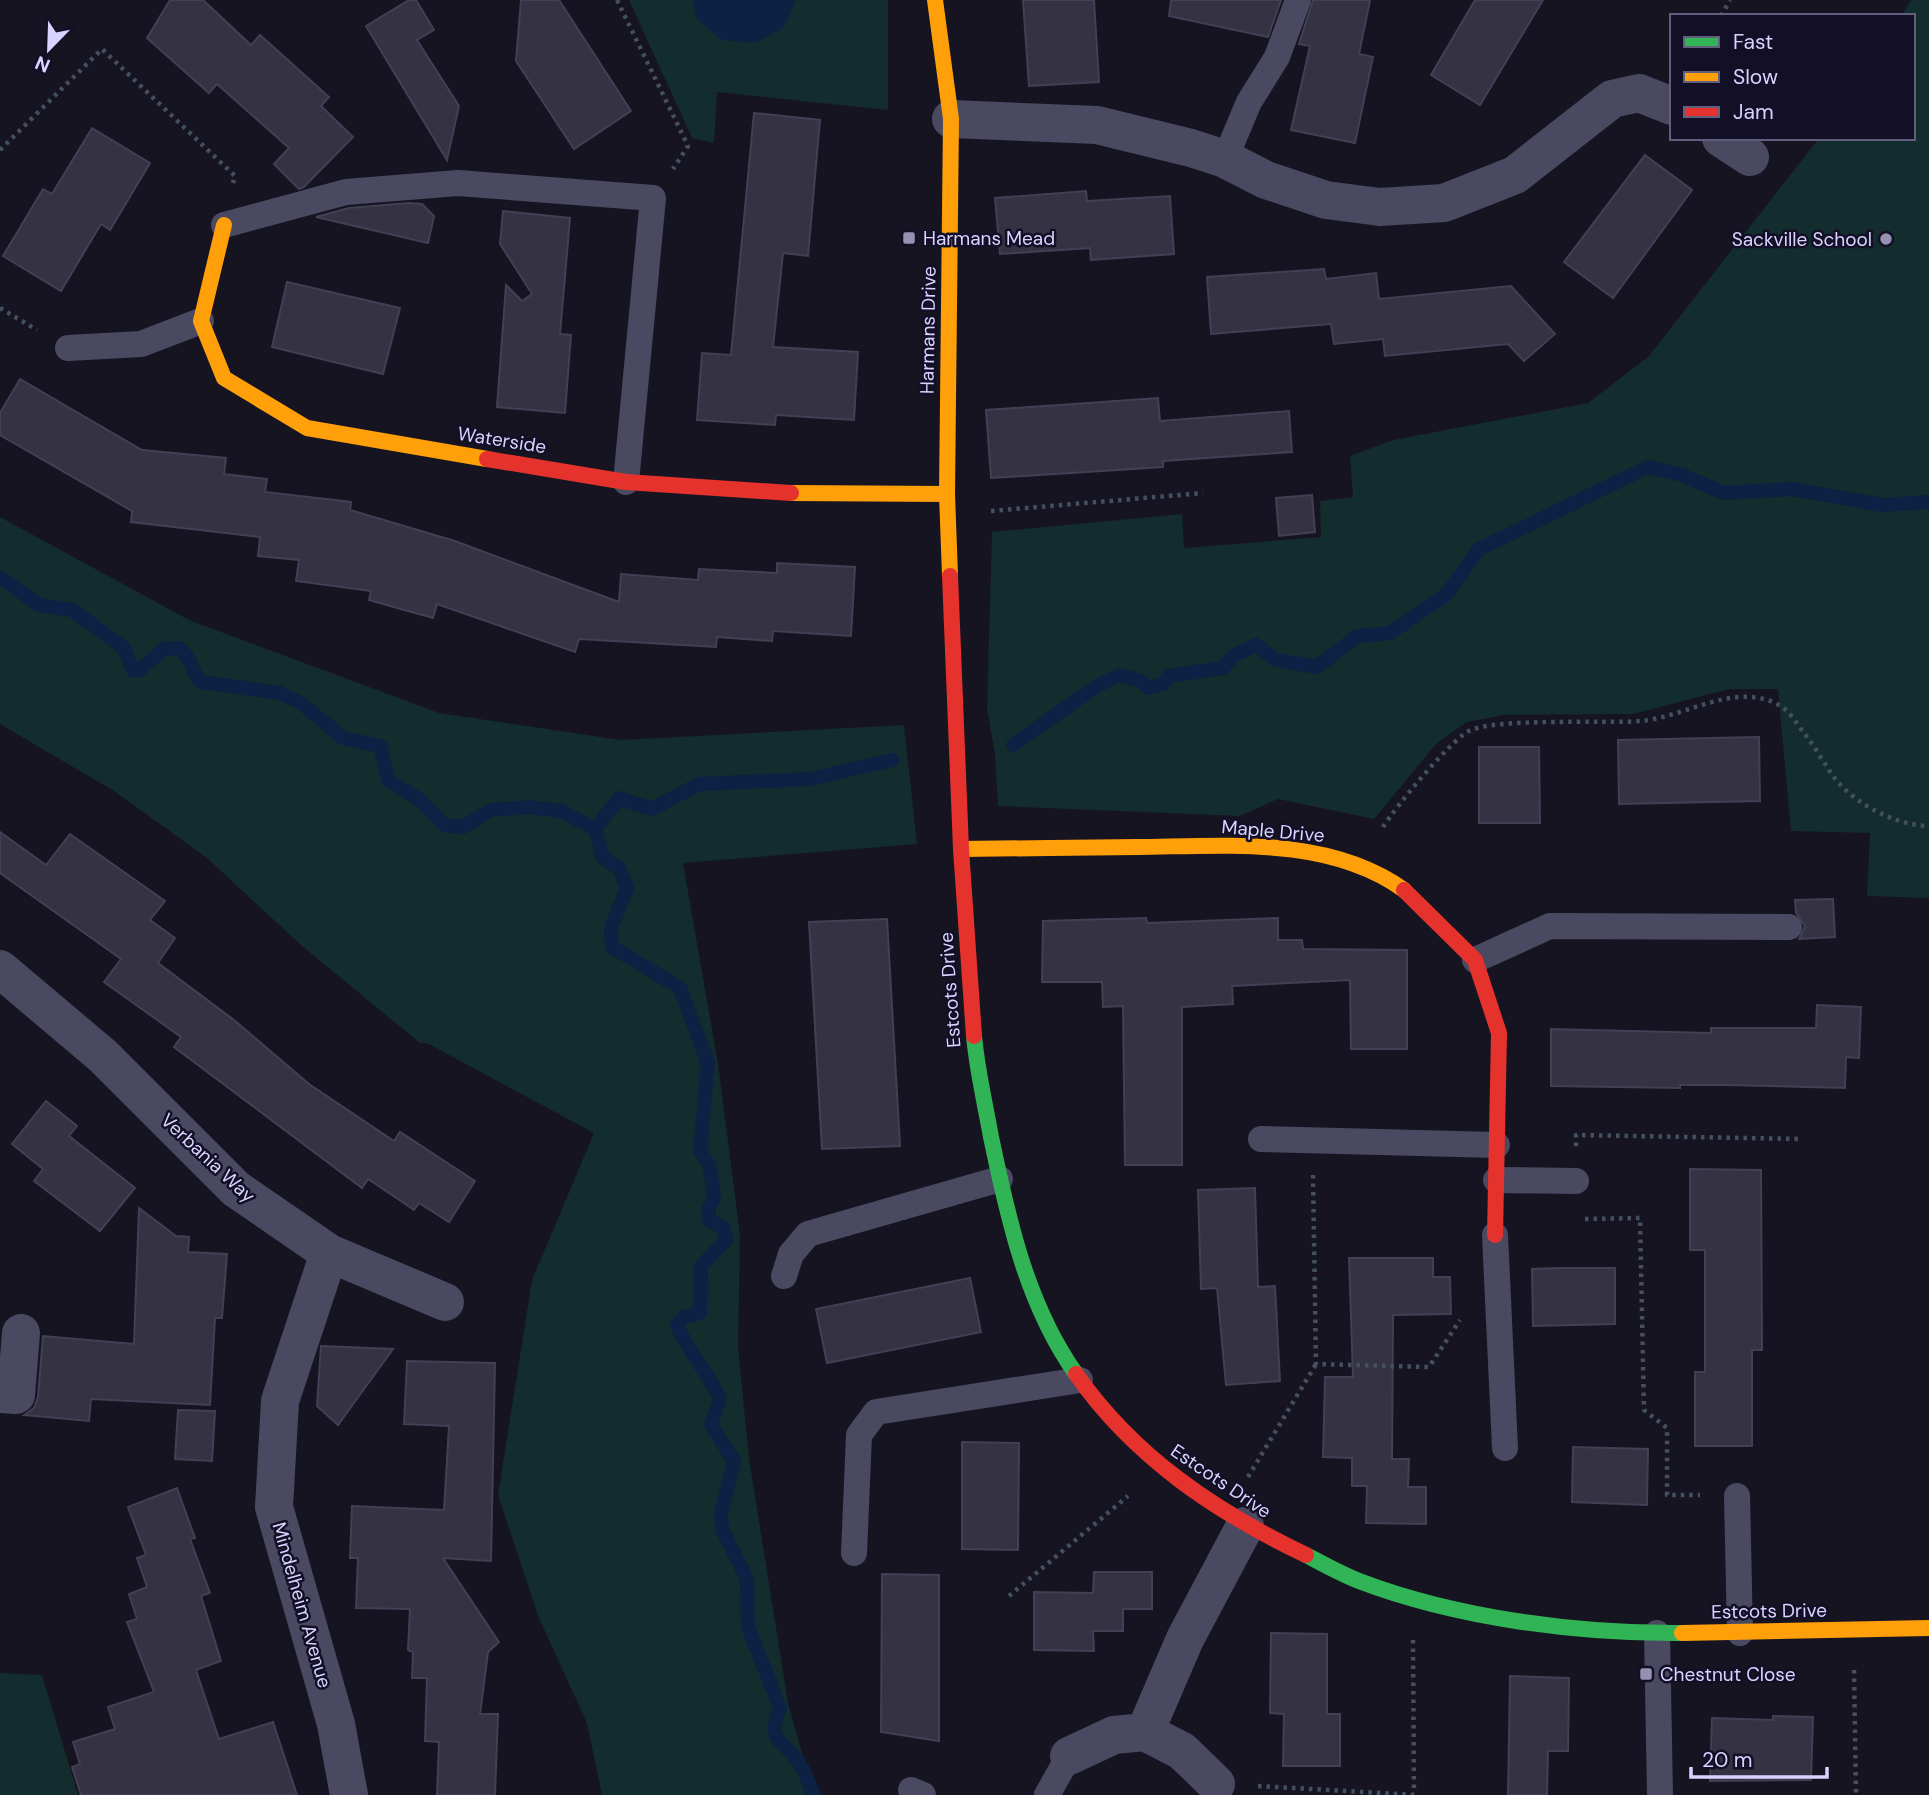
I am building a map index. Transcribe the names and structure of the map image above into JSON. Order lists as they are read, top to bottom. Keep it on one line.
{"streets":{"street":["Harmans Drive","Waterside","Maple Drive","Estcots Drive","Verbania Way","Mindelheim Avenue"]},"crossings":[["Harmans Drive","Waterside"],["Harmans Drive","Estcots Drive"],["Waterside","Estcots Drive"],["Maple Drive","Estcots Drive"],["Verbania Way","Mindelheim Avenue"]],"places":{"transit":["Harmans Mead","Chestnut Close"],"other":["Sackville School"]},"legend":["Fast","Slow","Jam"],"scale_bar":"20 m","north":"bottom left"}
